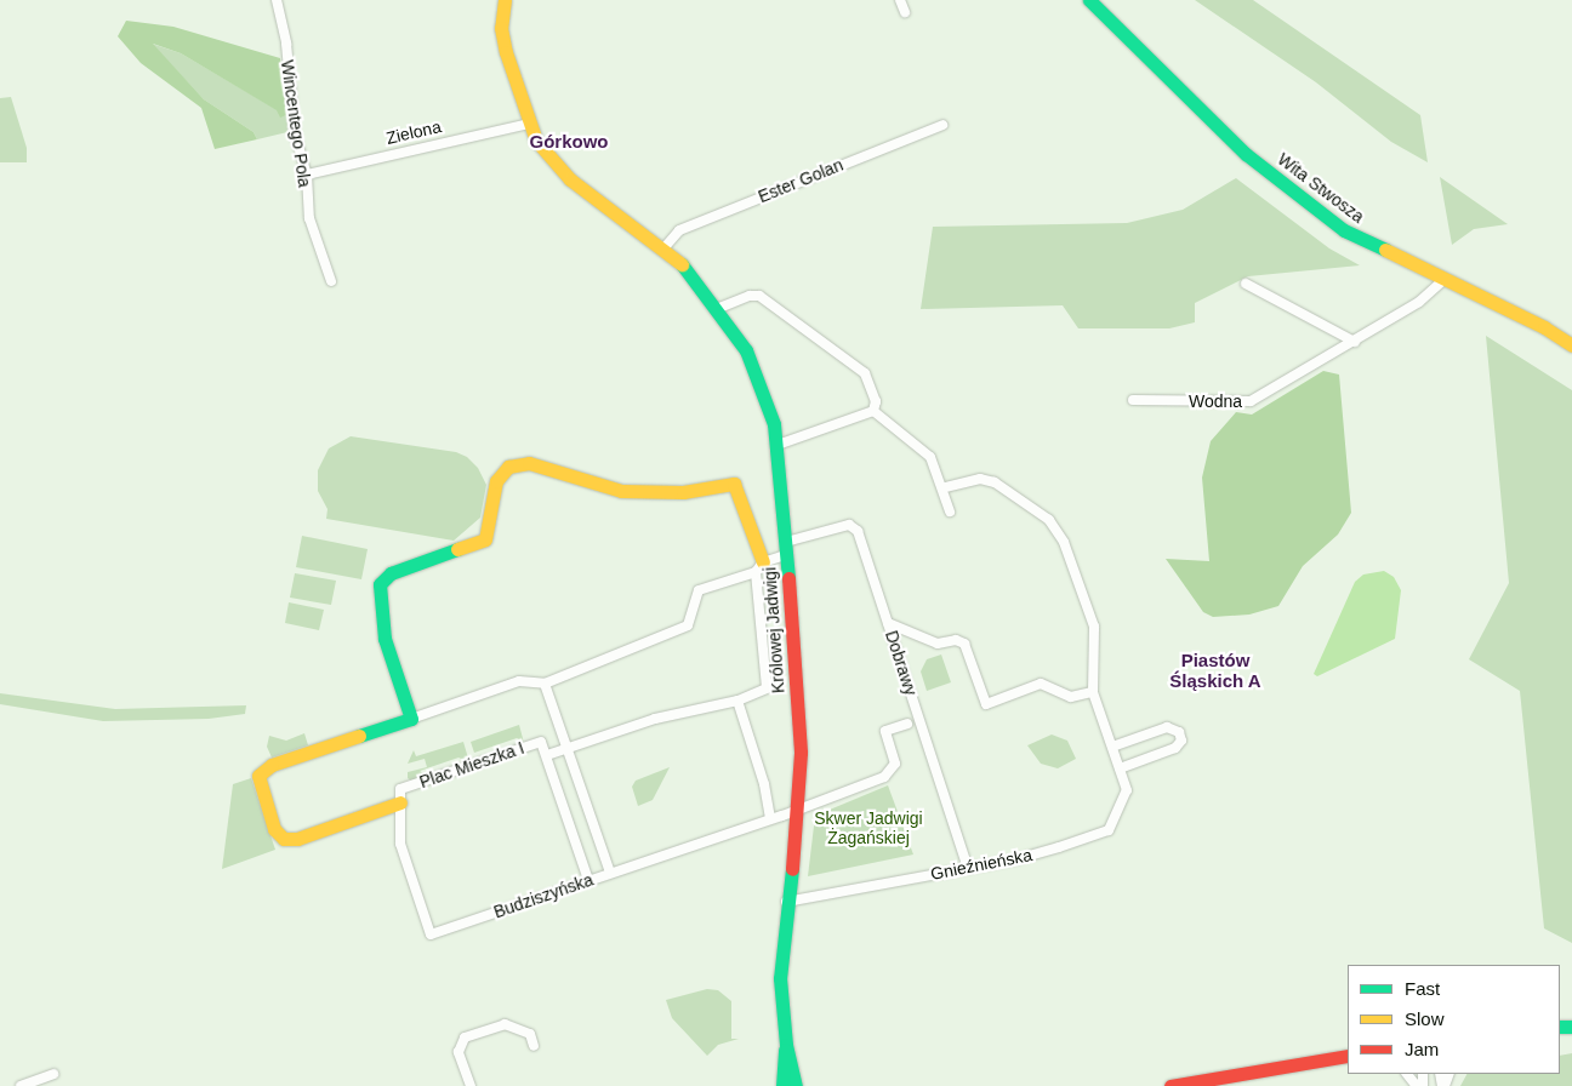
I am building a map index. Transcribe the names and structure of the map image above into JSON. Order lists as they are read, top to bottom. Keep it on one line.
{"streets":{"street":["Wincentego Pola","Zielona","Ester Golan","Wita Stwosza","Wodna","Królowej Jadwigi","Dobrawy","Plac Mieszka I","Gnieźnieńska","Budziszyńska"]},"crossings":[["Wincentego Pola","Zielona"],["Ester Golan","Królowej Jadwigi"],["Wita Stwosza","Wodna"],["Królowej Jadwigi","Dobrawy"],["Królowej Jadwigi","Gnieźnieńska"],["Królowej Jadwigi","Budziszyńska"],["Dobrawy","Gnieźnieńska"],["Plac Mieszka I","Budziszyńska"]],"districts":["Górkowo","Piastów Śląskich A"],"parks":["Skwer Jadwigi Żagańskiej"],"legend":["Fast","Slow","Jam"]}
